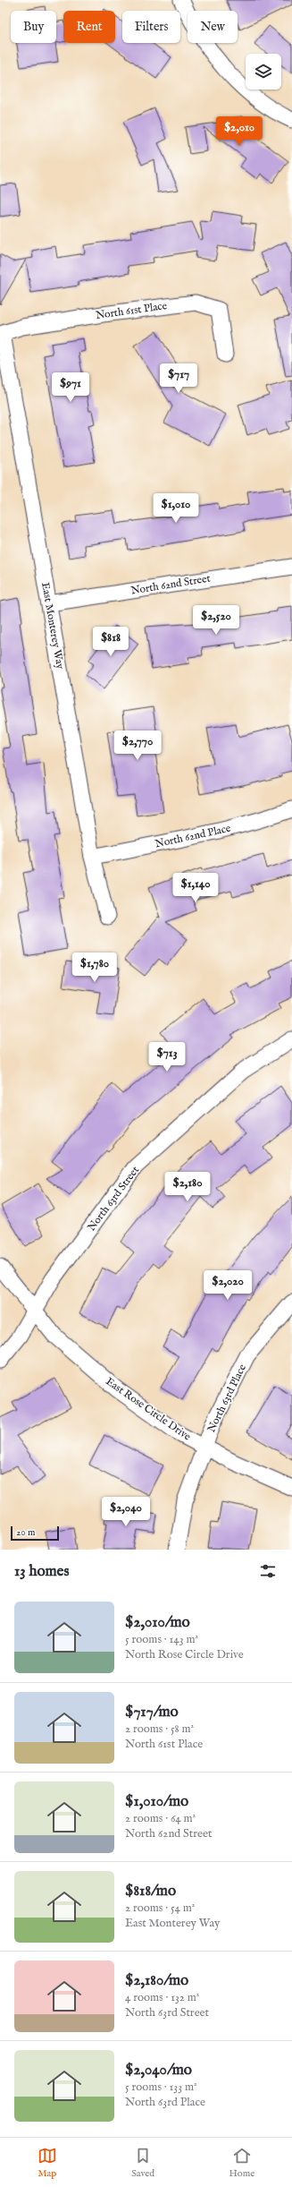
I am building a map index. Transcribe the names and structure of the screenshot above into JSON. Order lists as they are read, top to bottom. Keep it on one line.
{"streets":{"street":["North 61st Place","North 62nd Street","East Monterey Way","North 62nd Place","North 63rd Street","North 63rd Place","East Rose Circle Drive"]},"crossings":[["North 61st Place","East Monterey Way"],["North 62nd Street","East Monterey Way"],["East Monterey Way","North 62nd Place"],["North 63rd Street","East Rose Circle Drive"],["North 63rd Place","East Rose Circle Drive"]],"scale_bar":"20 m","page":{"chip":["Buy","Rent","Filters","New"],"price":["$2,010","$717","$971","$1,010","$2,520","$818","$2,770","$1,140","$1,780","$713","$2,180","$2,020","$2,040"],"scale":"20 m","heading":"13 homes","list":[{"name":"$2,010/mo","note":"5 rooms · 143 m² · North Rose Circle Drive"},{"name":"$717/mo","note":"2 rooms · 58 m² · North 61st Place"},{"name":"$1,010/mo","note":"2 rooms · 64 m² · North 62nd Street"},{"name":"$818/mo","note":"2 rooms · 54 m² · East Monterey Way"},{"name":"$2,180/mo","note":"4 rooms · 132 m² · North 63rd Street"},{"name":"$2,040/mo","note":"5 rooms · 133 m² · North 63rd Place"}],"tabs":["Map","Saved","Home"]}}
